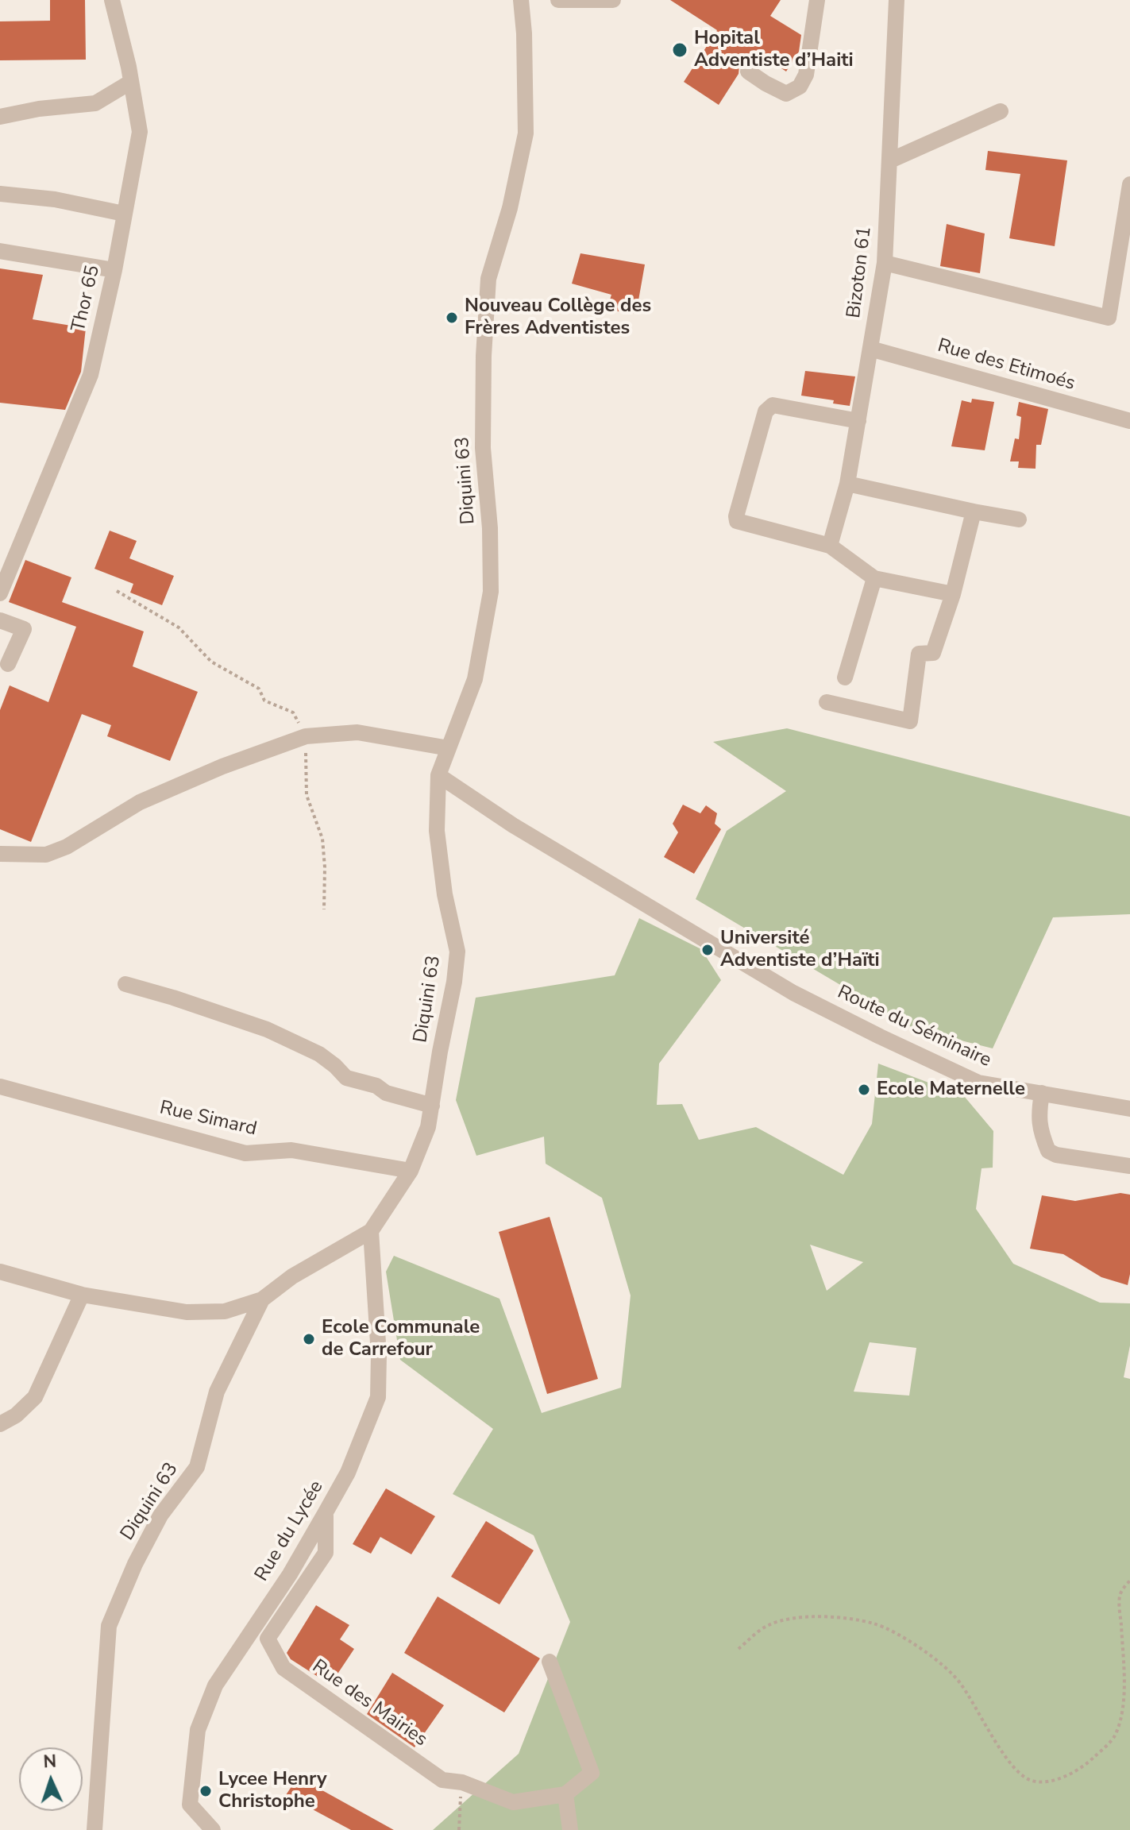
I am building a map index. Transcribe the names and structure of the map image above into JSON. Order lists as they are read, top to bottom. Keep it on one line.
{"streets":{"street":["Bizoton 61","Thor 65","Rue des Etimoés","Diquini 63","Route du Séminaire","Rue Simard","Rue du Lycée","Rue des Mairies"]},"crossings":[["Bizoton 61","Rue des Etimoés"],["Diquini 63","Route du Séminaire"],["Diquini 63","Rue Simard"],["Diquini 63","Rue du Lycée"],["Rue du Lycée","Rue des Mairies"]],"places":["Hopital Adventiste d’Haiti","Nouveau Collège des Frères Adventistes","Université Adventiste d’Haïti","Ecole Maternelle","Ecole Communale de Carrefour","Lycee Henry Christophe"],"north":"top"}
